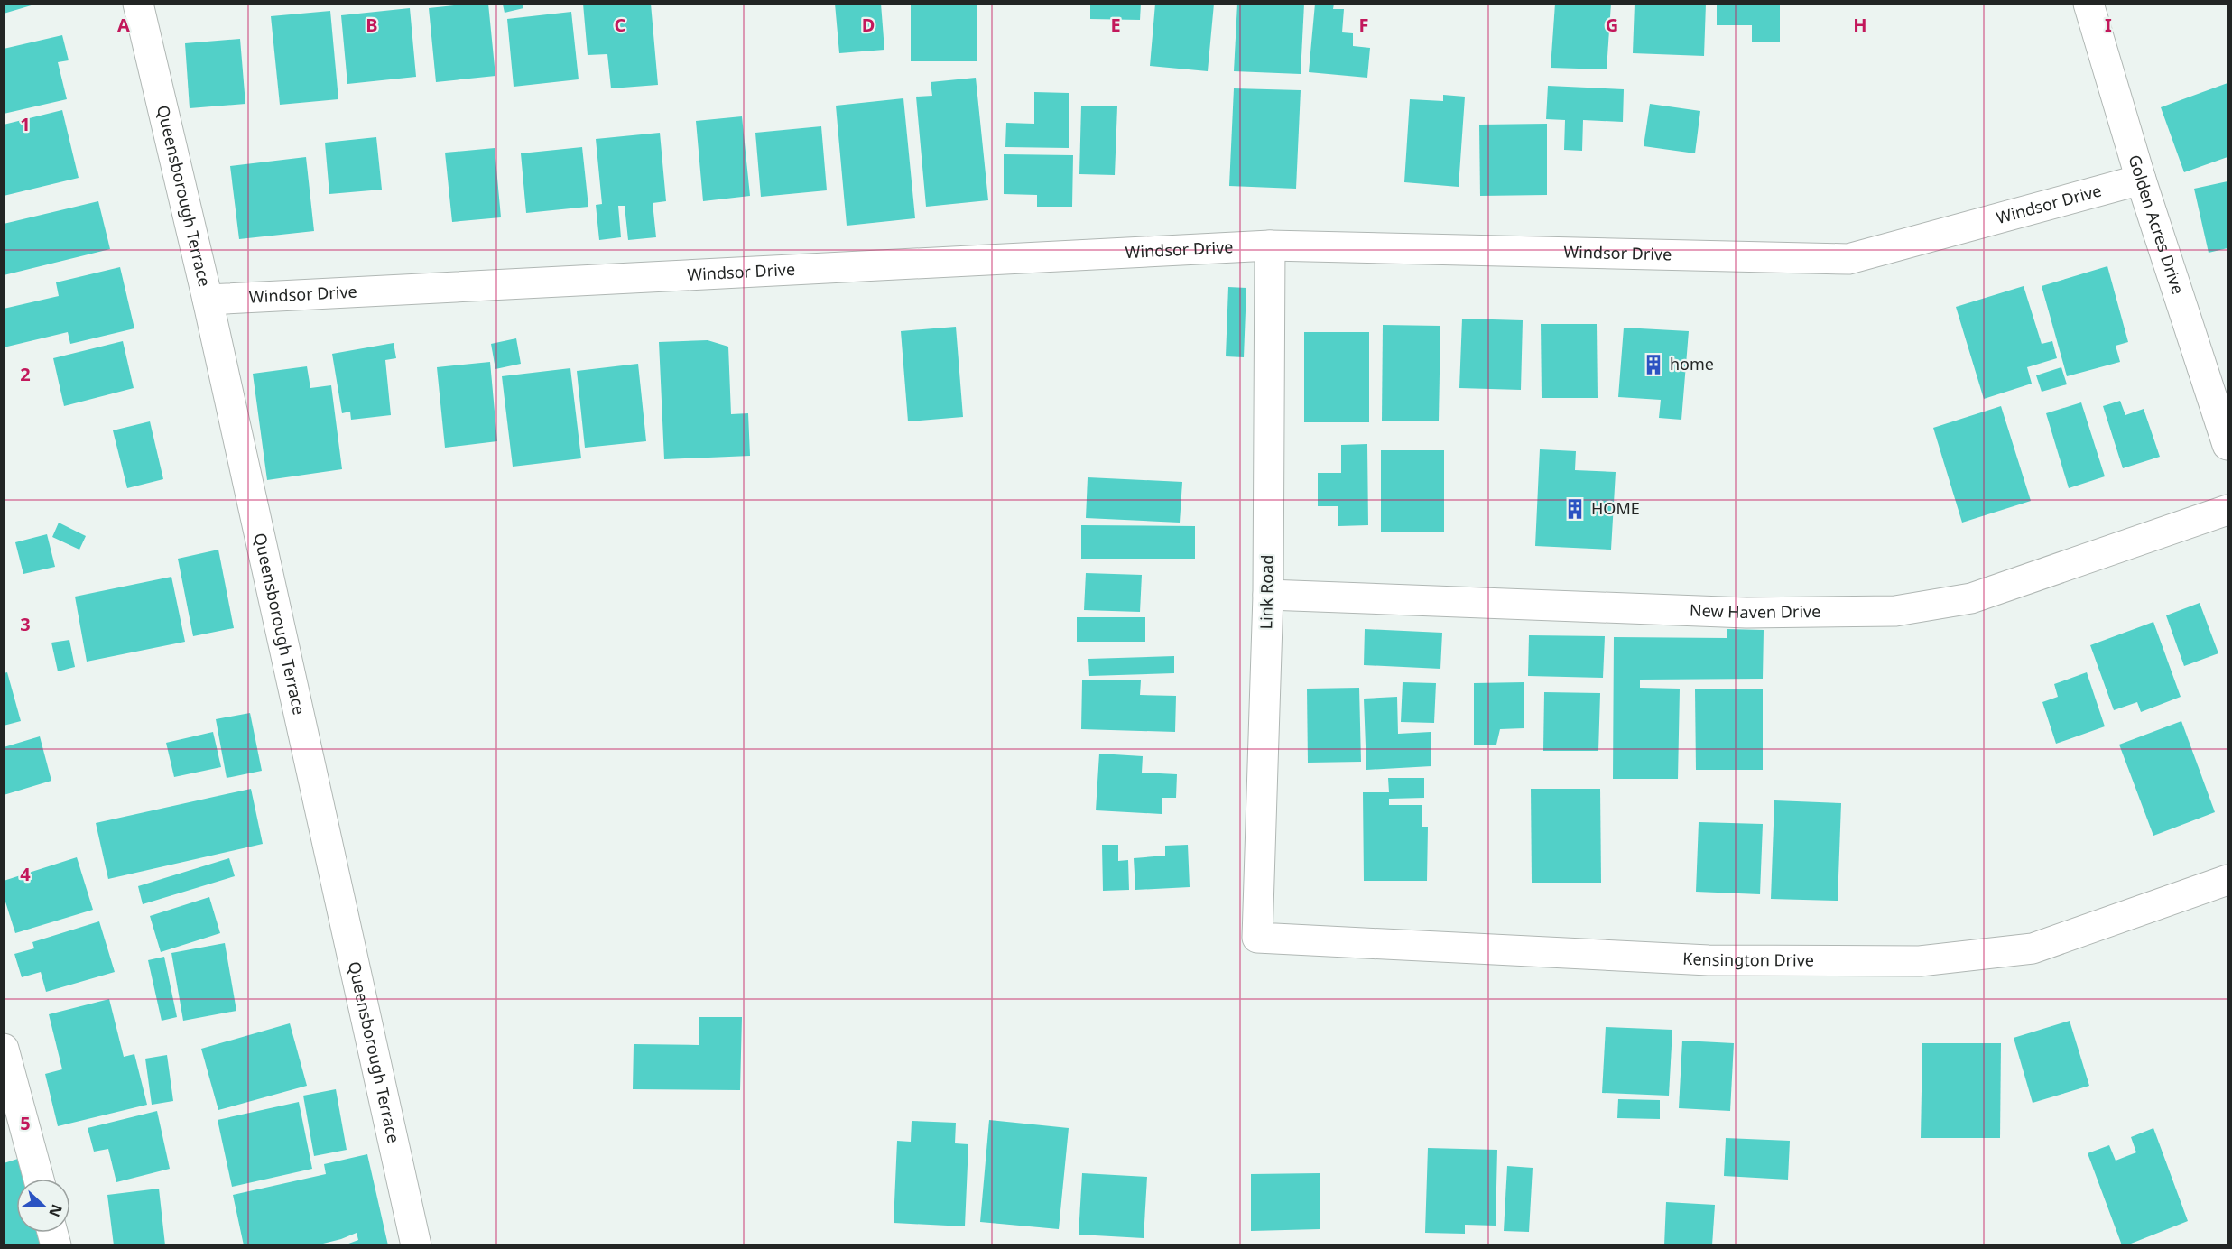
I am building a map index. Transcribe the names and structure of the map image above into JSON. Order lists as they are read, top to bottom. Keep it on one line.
{"streets":{"street":["Queensborough Terrace","Windsor Drive","Golden Acres Drive","Link Road","New Haven Drive","Kensington Drive"]},"crossings":[["Queensborough Terrace","Windsor Drive"],["Windsor Drive","Golden Acres Drive"],["Windsor Drive","Link Road"],["Link Road","New Haven Drive"],["Link Road","Kensington Drive"]],"places":{"building":["home","HOME"]},"north":"right","grid":{"columns":["A","B","C","D","E","F","G","H","I"],"rows":["1","2","3","4","5"]}}
